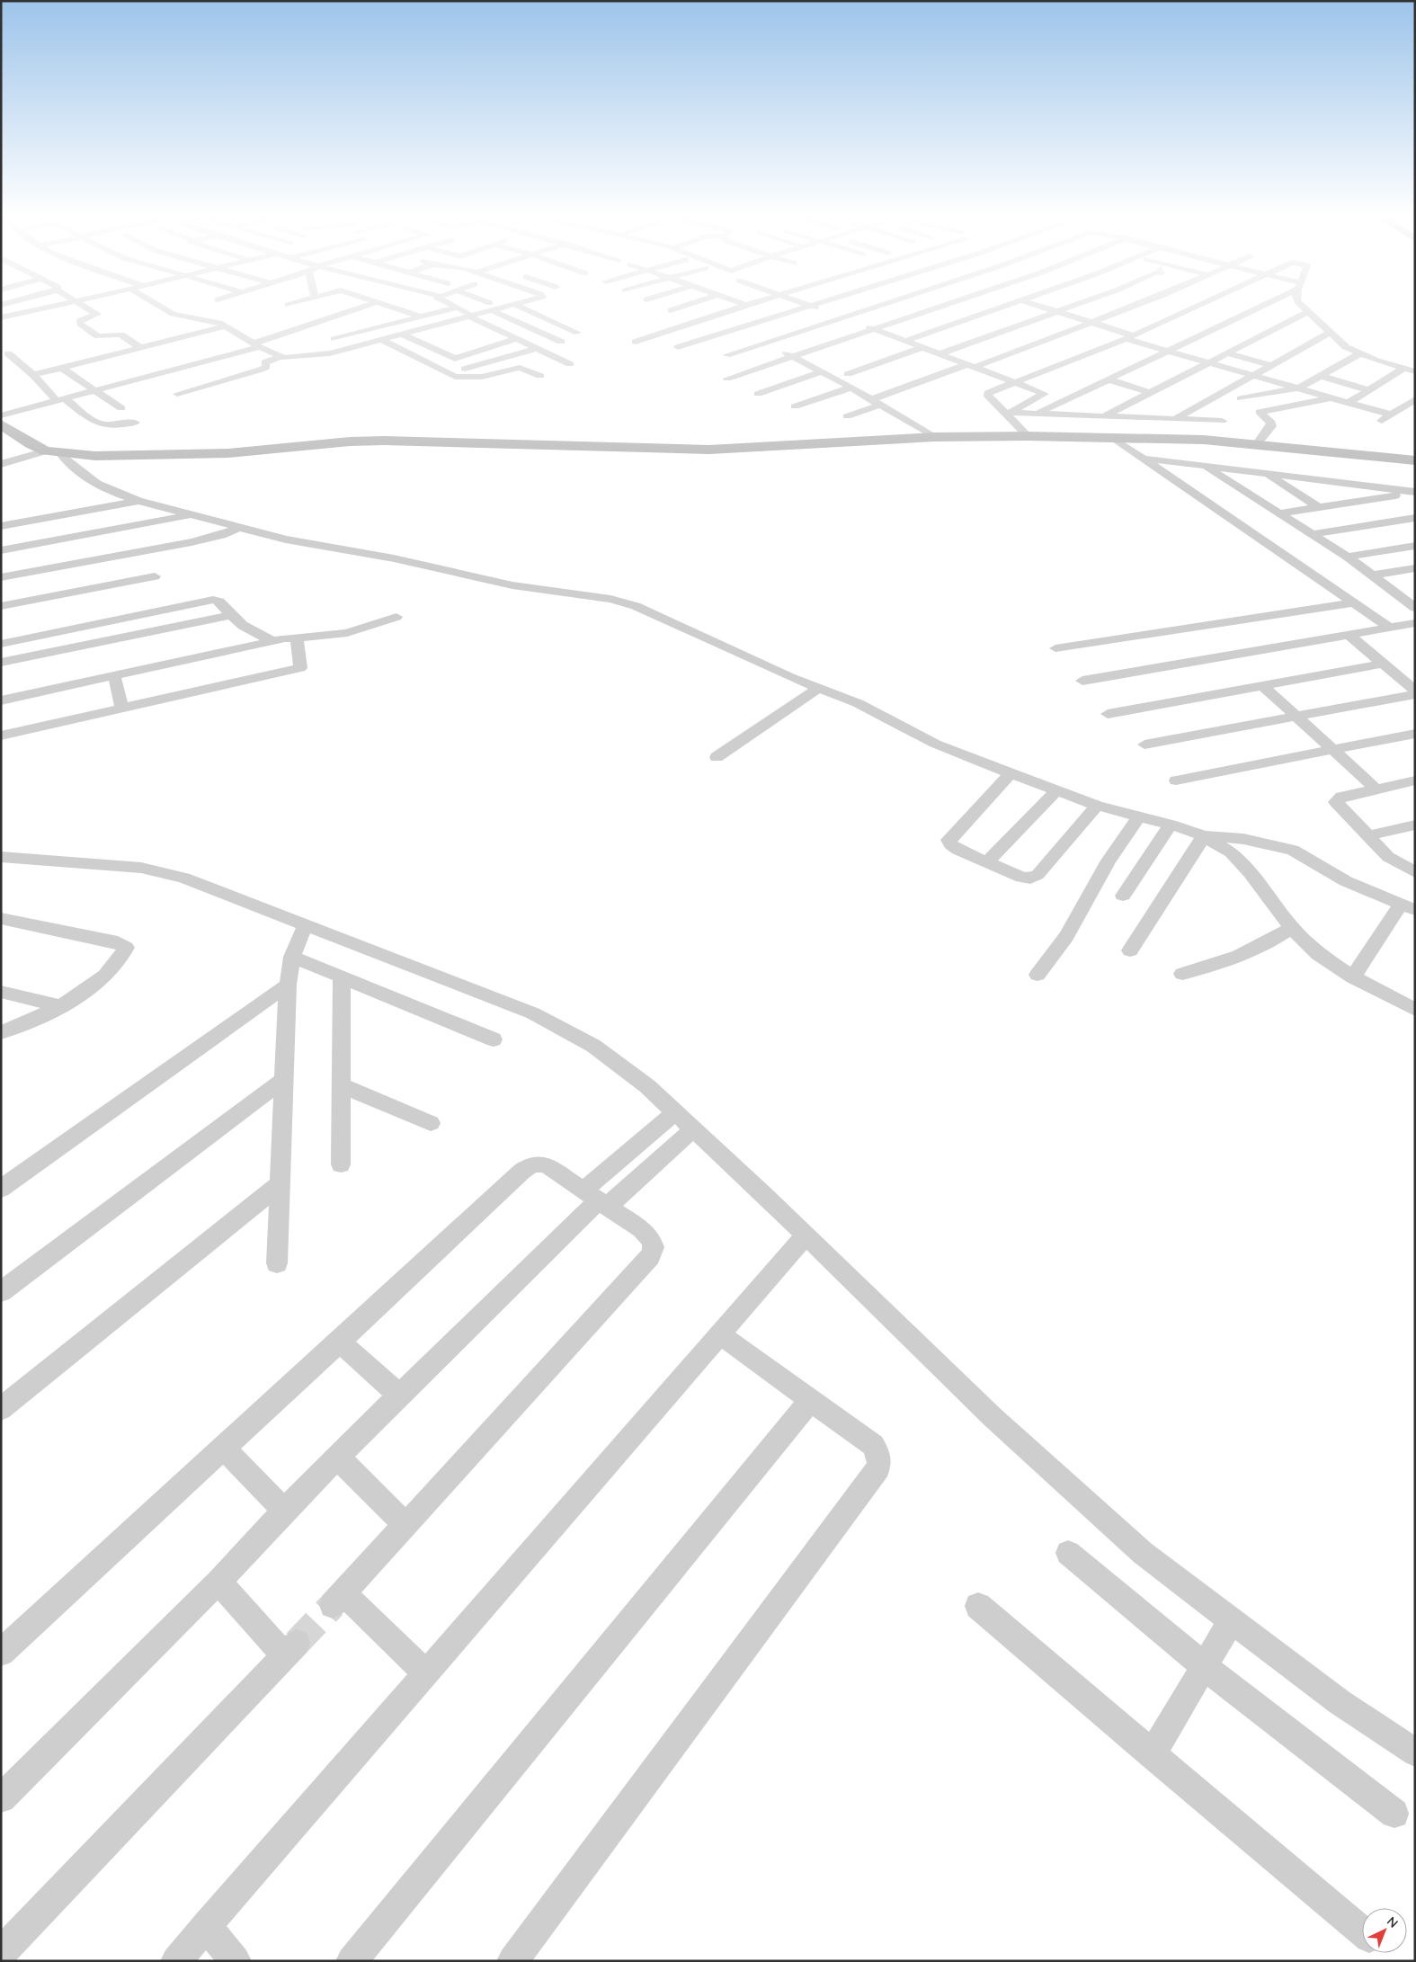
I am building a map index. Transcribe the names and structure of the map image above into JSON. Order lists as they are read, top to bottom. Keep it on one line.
{"north":"top right"}
